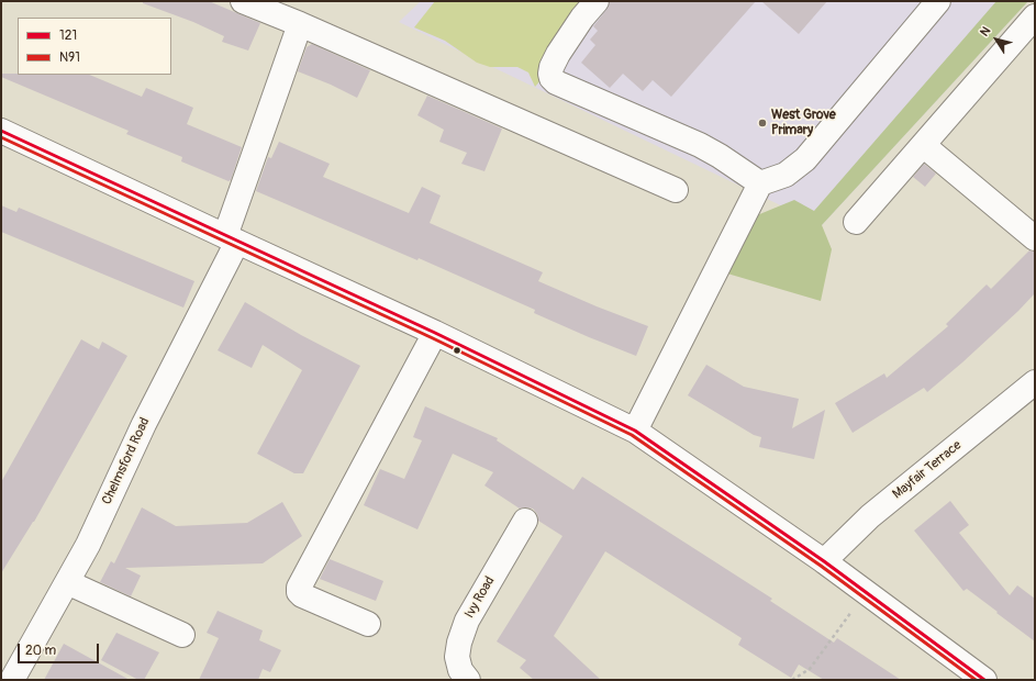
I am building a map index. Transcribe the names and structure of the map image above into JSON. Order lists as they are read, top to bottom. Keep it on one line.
{"streets":{"street":["Chelmsford Road","Mayfair Terrace","Ivy Road"]},"places":["West Grove Primary"],"lines":["transit line 121","transit line N91"],"legend":["121","N91"],"scale_bar":"20 m","north":"top left"}
